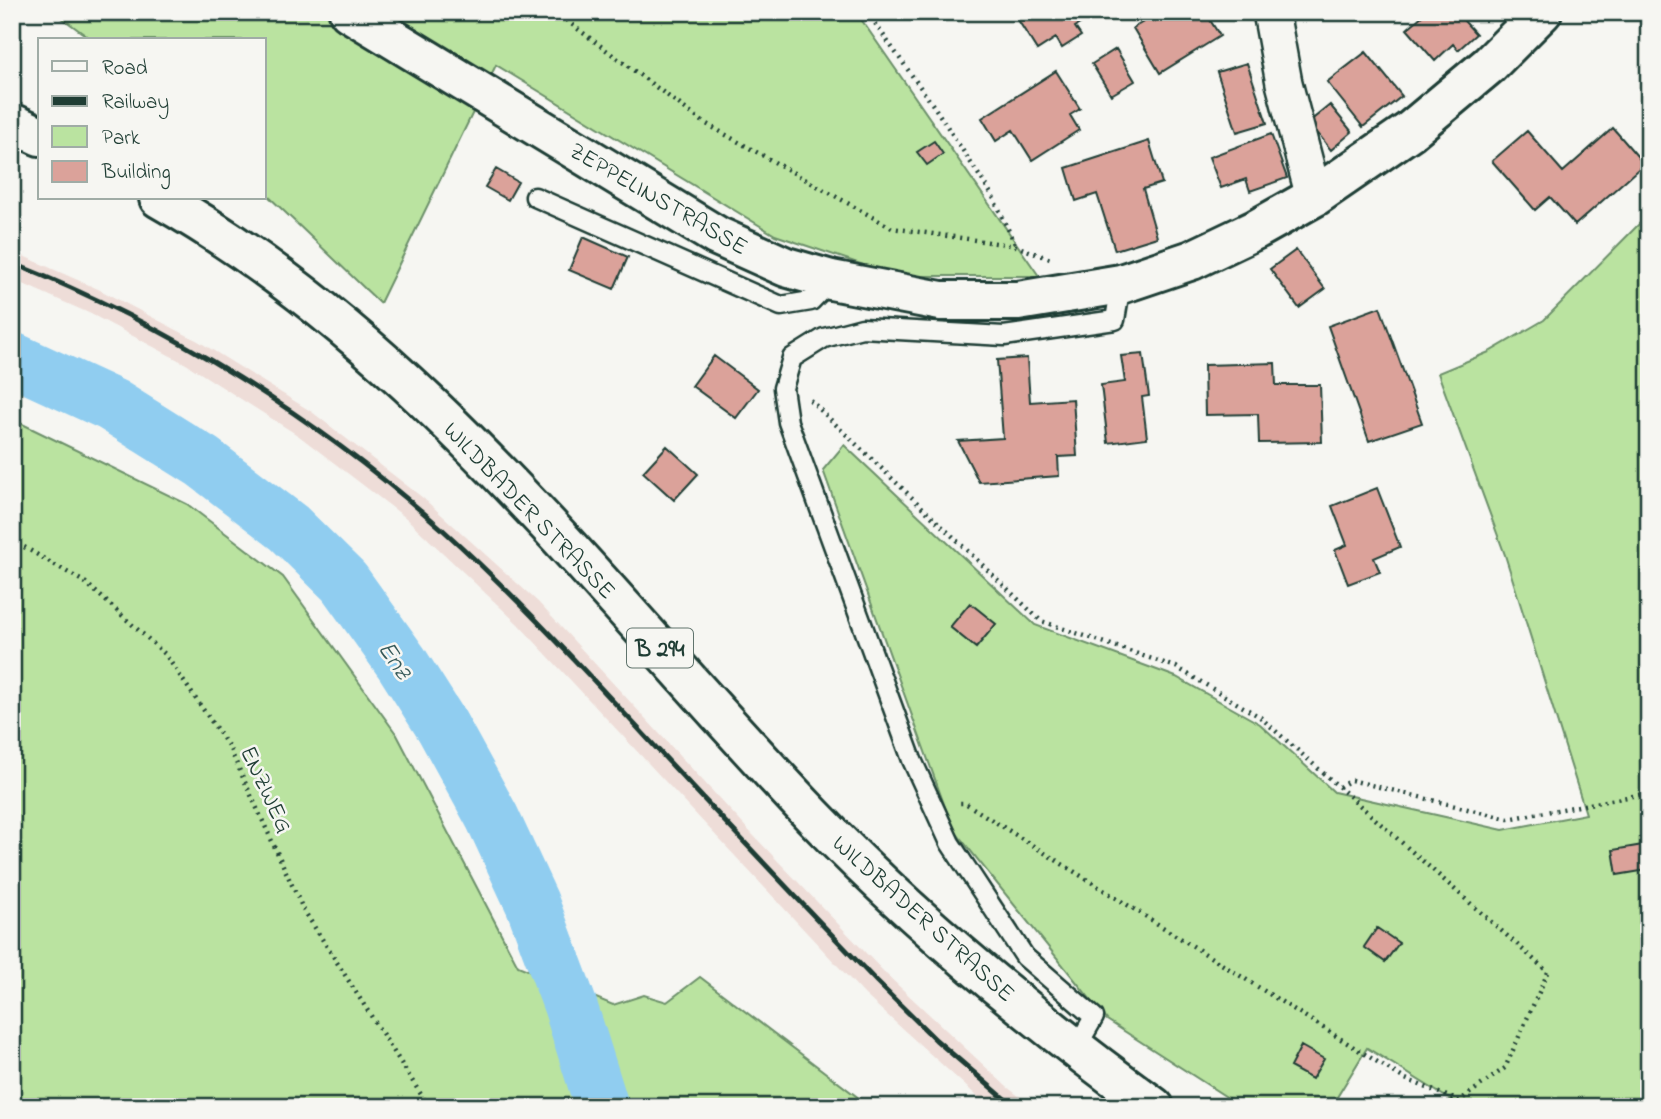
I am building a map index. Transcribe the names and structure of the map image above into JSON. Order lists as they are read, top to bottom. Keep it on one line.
{"streets":{"main road":["ZEPPELINSTRASSE","WILDBADER STRASSE","B 294"],"path":["ENZWEG"]},"water":["Enz"],"legend":["Road","Railway","Park","Building"]}
